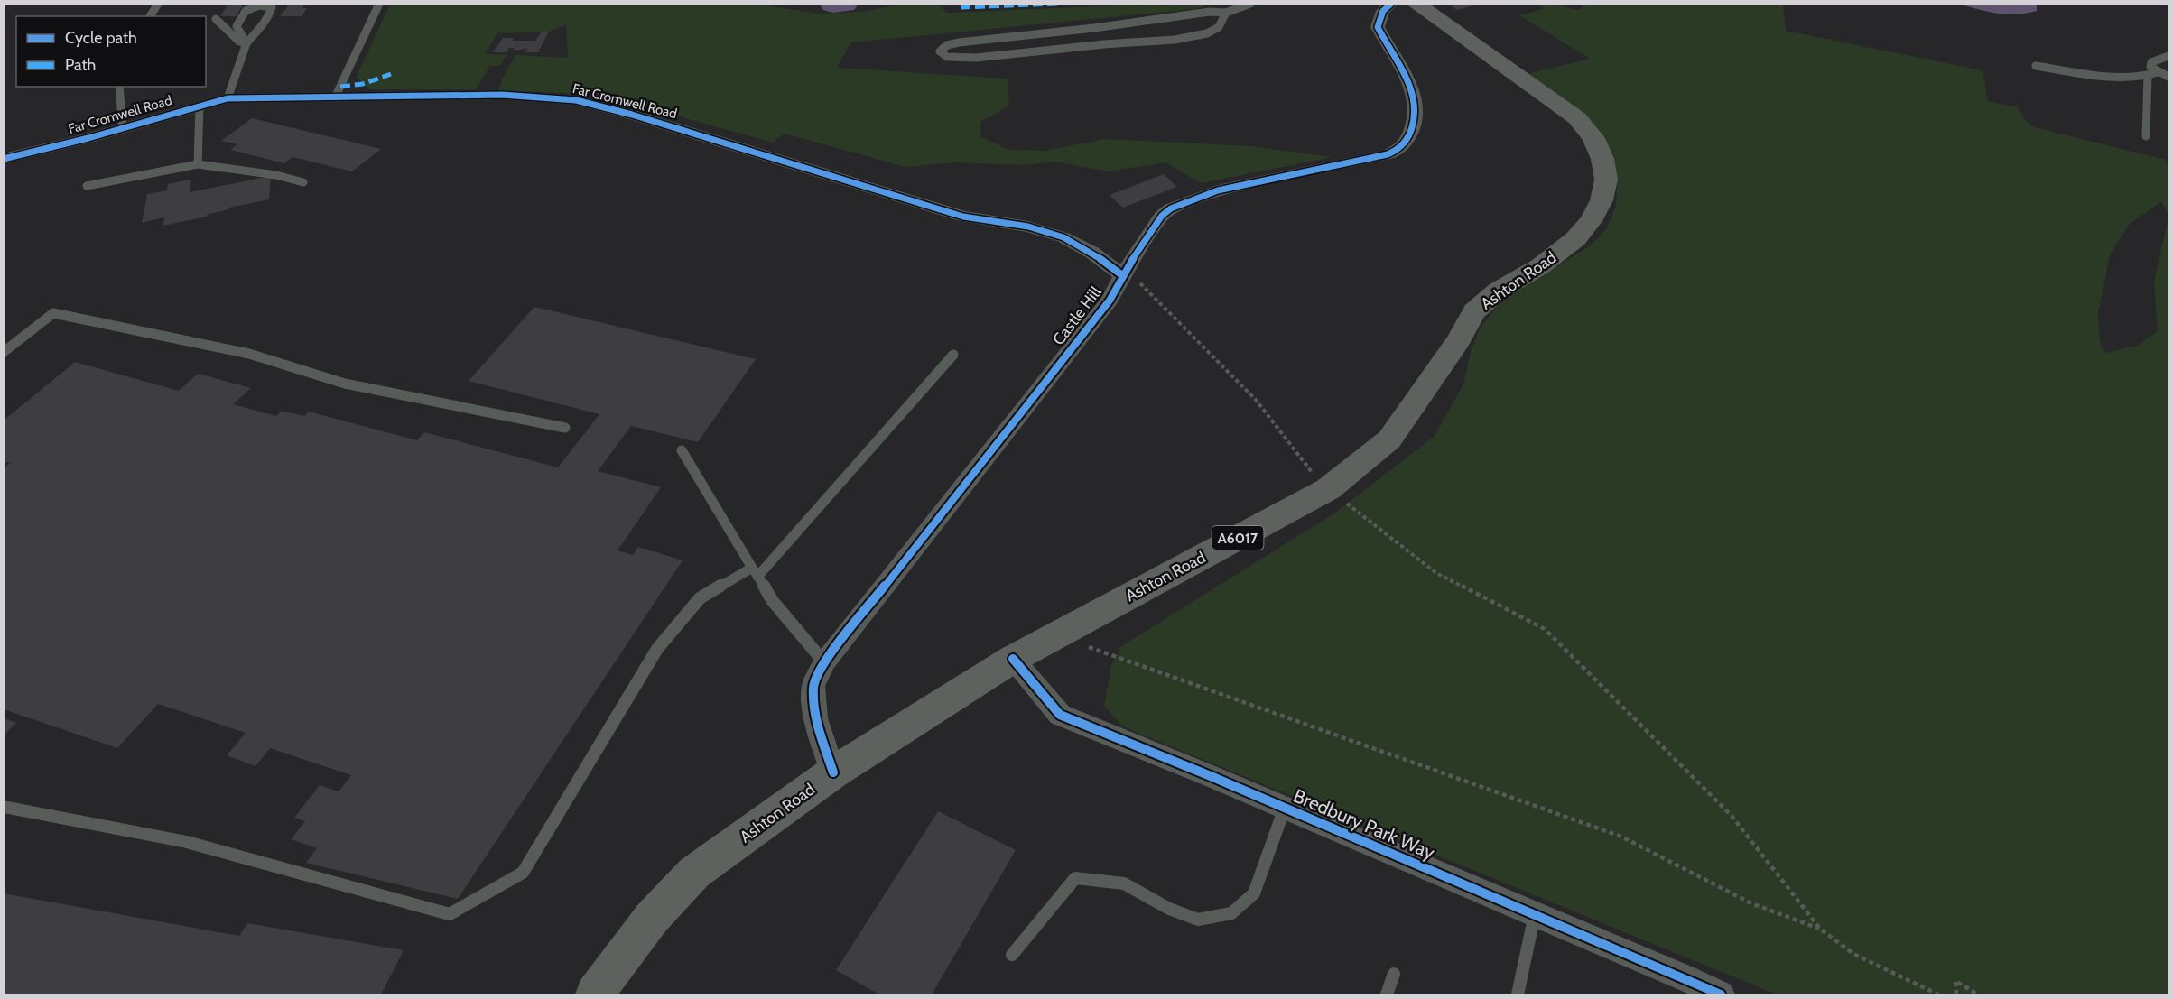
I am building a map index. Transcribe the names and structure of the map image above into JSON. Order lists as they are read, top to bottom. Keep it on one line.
{"streets":{"highway":["Ashton Road","A6017"],"street":["Far Cromwell Road","Castle Hill","Bredbury Park Way"]},"crossings":[["Far Cromwell Road","Castle Hill"],["Ashton Road","Castle Hill"],["Ashton Road","Bredbury Park Way"]],"legend":["Cycle path","Path"]}
